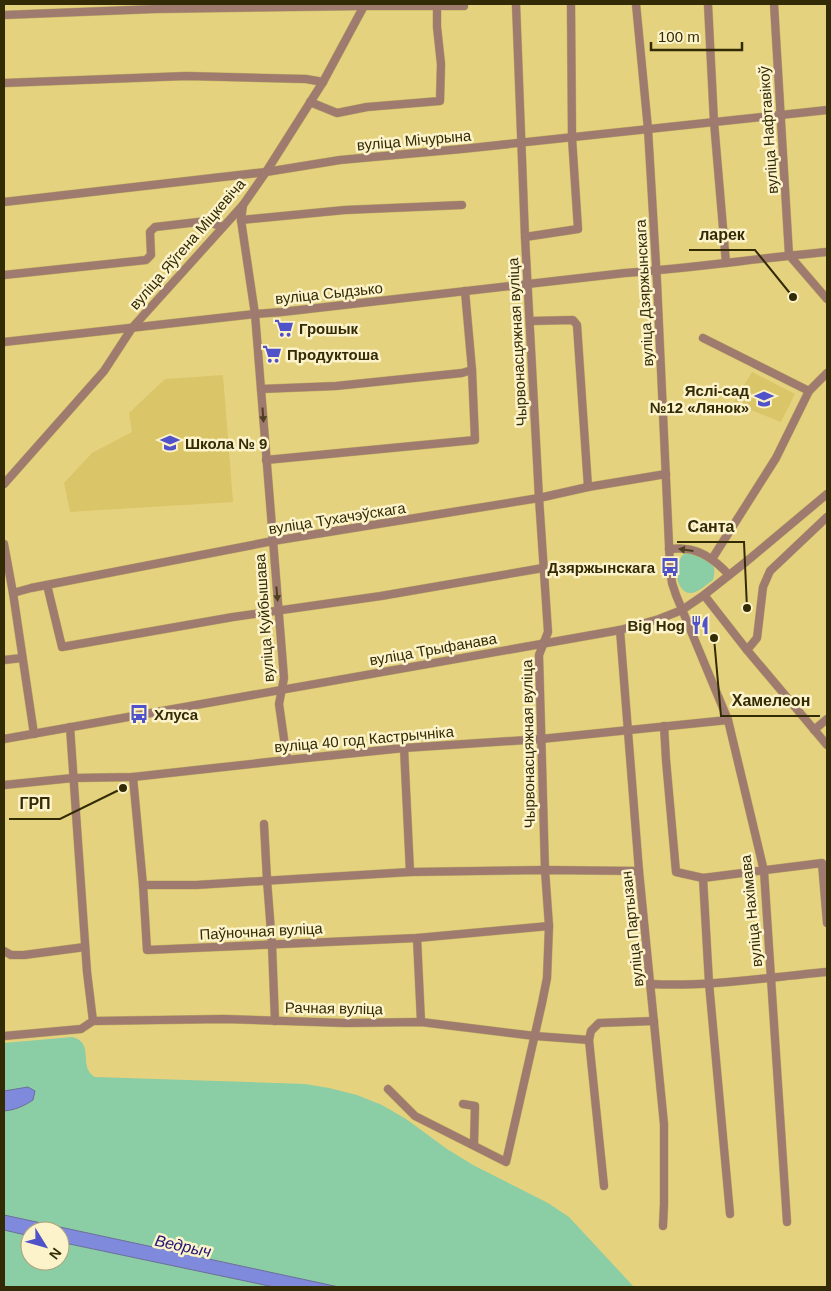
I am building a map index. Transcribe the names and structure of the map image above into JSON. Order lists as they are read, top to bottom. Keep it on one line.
{"streets":{"street":["вуліца Нафтавікоў","вуліца Мічурына","вуліца Яўгена Міцкевіча","вуліца Сыдзько","вуліца Дзяржынскага","Чырвонасцяжная вуліца","вуліца Тухачэўскага","вуліца Куйбышава","вуліца Трыфанава","вуліца 40 год Кастрычніка","вуліца Нахімава","вуліца Партызан","Паўночная вуліца","Рачная вуліца"]},"crossings":[["вуліца Нафтавікоў","вуліца Мічурына"],["вуліца Нафтавікоў","вуліца Сыдзько"],["вуліца Мічурына","вуліца Яўгена Міцкевіча"],["вуліца Мічурына","вуліца Дзяржынскага"],["вуліца Мічурына","Чырвонасцяжная вуліца"],["вуліца Яўгена Міцкевіча","вуліца Сыдзько"],["вуліца Яўгена Міцкевіча","вуліца Куйбышава"],["вуліца Сыдзько","вуліца Дзяржынскага"],["вуліца Сыдзько","Чырвонасцяжная вуліца"],["вуліца Сыдзько","вуліца Куйбышава"],["вуліца Дзяржынскага","вуліца Тухачэўскага"],["вуліца Дзяржынскага","вуліца Трыфанава"],["вуліца Дзяржынскага","вуліца Нахімава"],["Чырвонасцяжная вуліца","вуліца Тухачэўскага"],["Чырвонасцяжная вуліца","вуліца Трыфанава"],["Чырвонасцяжная вуліца","вуліца 40 год Кастрычніка"],["Чырвонасцяжная вуліца","Паўночная вуліца"],["Чырвонасцяжная вуліца","Рачная вуліца"],["вуліца Тухачэўскага","вуліца Куйбышава"],["вуліца Куйбышава","вуліца Трыфанава"],["вуліца Куйбышава","вуліца 40 год Кастрычніка"],["вуліца Трыфанава","вуліца Нахімава"],["вуліца Трыфанава","вуліца Партызан"],["вуліца 40 год Кастрычніка","вуліца Нахімава"],["вуліца 40 год Кастрычніка","вуліца Партызан"],["вуліца 40 год Кастрычніка","Паўночная вуліца"]],"water":["Ведрыч"],"places":{"other":["ларек","Санта","Хамелеон","ГРП"],"supermarket":["Грошык","Продуктоша"],"school or university":["Яслі-сад №12 «Лянок»","Школа № 9"],"bus stop":["Дзяржынскага","Хлуса"],"restaurant":["Big Hog"]},"scale_bar":"100 m","north":"bottom right"}
